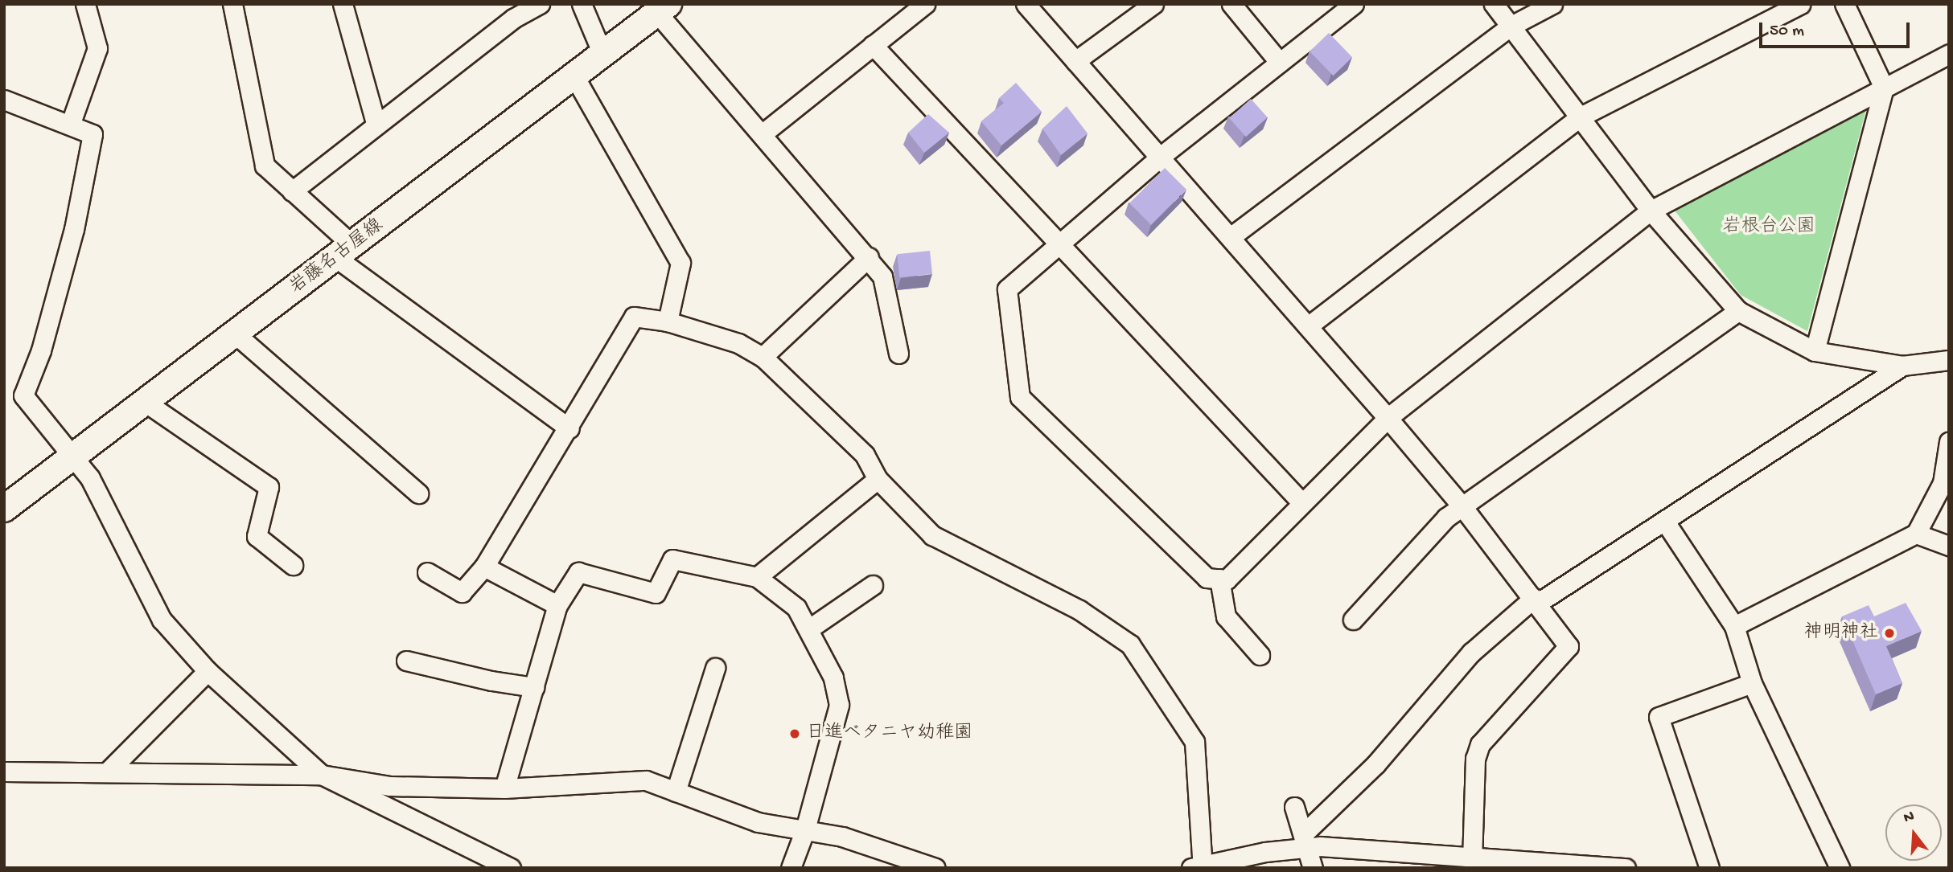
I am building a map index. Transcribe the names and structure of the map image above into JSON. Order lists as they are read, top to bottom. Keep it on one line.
{"streets":{"main road":["岩藤名古屋線"]},"parks":["岩根台公園"],"places":["神明神社","日進ベタニヤ幼稚園"],"scale_bar":"50 m","north":"top"}
